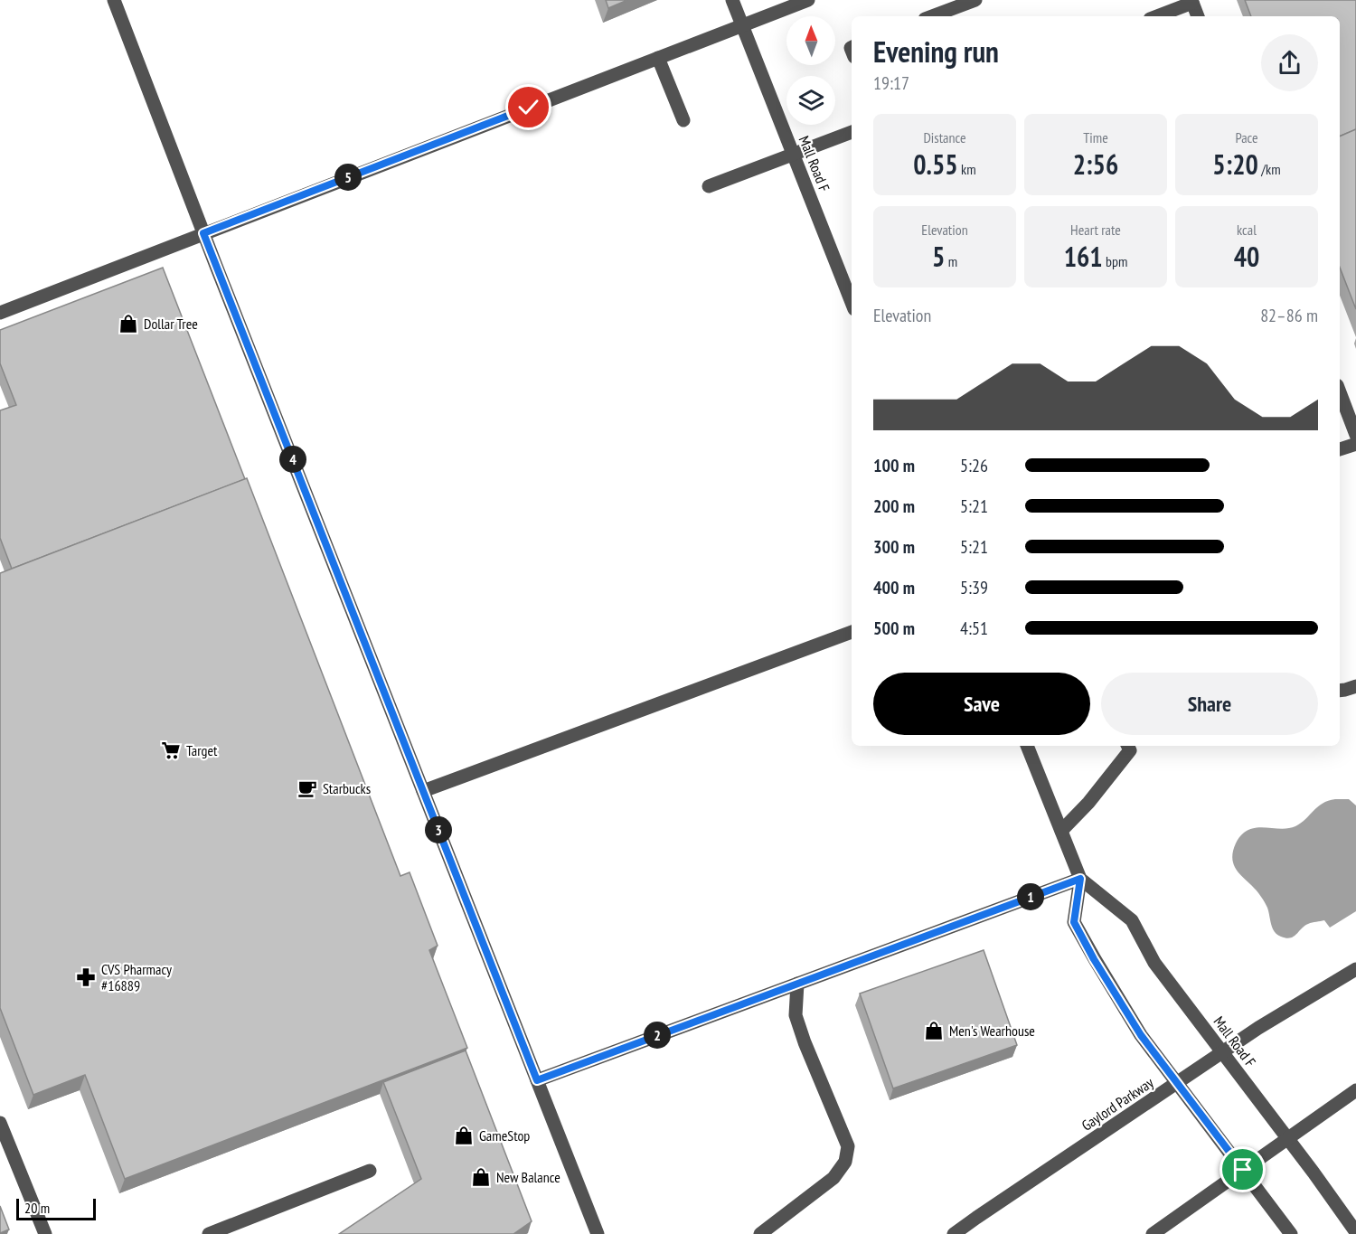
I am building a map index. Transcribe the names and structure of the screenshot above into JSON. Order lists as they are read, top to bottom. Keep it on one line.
{"streets":{"street":["Mall Road F","Gaylord Parkway"]},"crossings":[["Mall Road F","Gaylord Parkway"]],"places":{"shop":["Dollar Tree","Men's Wearhouse","GameStop","New Balance"],"supermarket":["Target"],"cafe":["Starbucks"],"pharmacy":["CVS Pharmacy #16889"]},"scale_bar":"20 m","north":"top","page":{"heading":["Evening run","19:17"],"stats":[["Distance","0.55 km"],["Time","2:56"],["Pace","5:20 /km"],["Elevation","5 m"],["Heart rate","161 bpm"],["kcal","40"]],"pins":["5","4","3","1","2"],"chart":["Elevation","82–86 m"],"list":[{"name":"100 m","note":"5:26"},{"name":"200 m","note":"5:21"},{"name":"300 m","note":"5:21"},{"name":"400 m","note":"5:39"},{"name":"500 m","note":"4:51"}],"buttons":["Save","Share"],"scale":"20 m"}}
